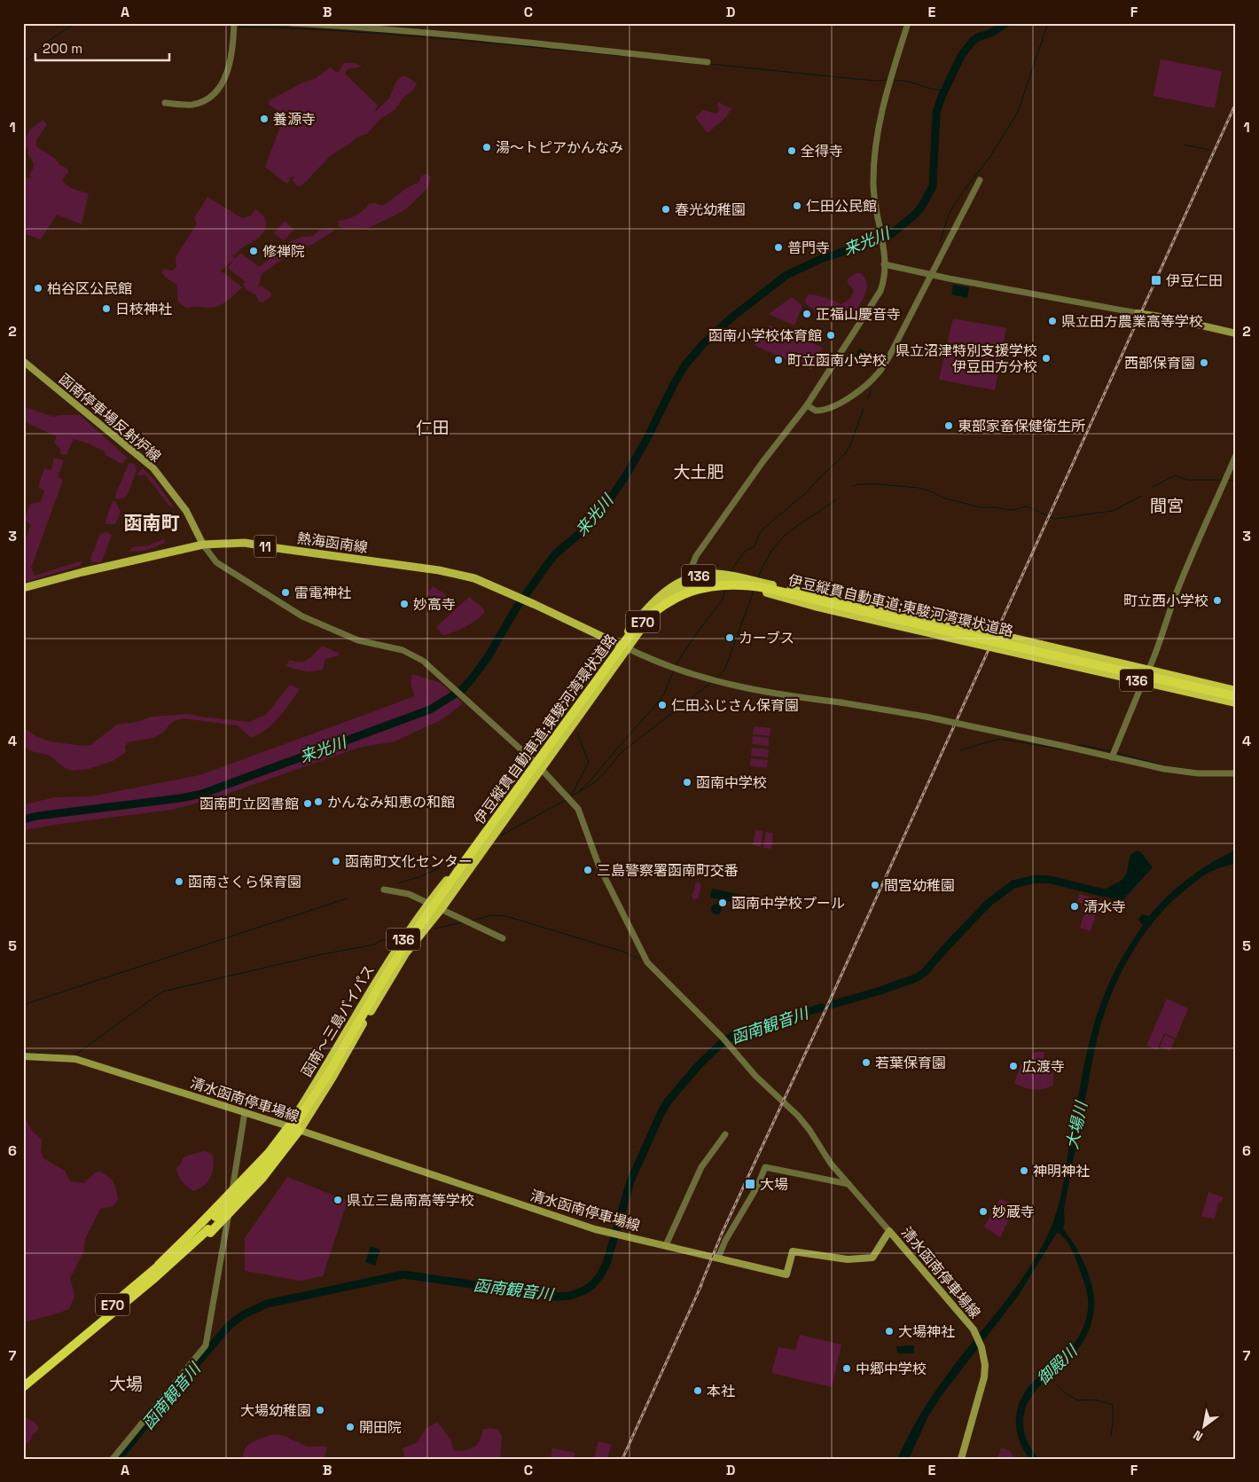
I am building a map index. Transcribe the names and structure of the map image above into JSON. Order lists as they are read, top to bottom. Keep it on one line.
{"streets":{"highway":["136","伊豆縦貫自動車道;東駿河湾環状道路","E70","函南～三島バイパス"],"main road":["函南停車場反射炉線","熱海函南線","11","清水函南停車場線"]},"crossings":[["函南停車場反射炉線","熱海函南線"],["熱海函南線","函南～三島バイパス"],["函南～三島バイパス","清水函南停車場線"]],"districts":["仁田","大土肥","間宮","函南町","大場"],"water":["来光川","函南観音川","大場川","御殿川"],"places":{"other":["養源寺","湯～トピアかんなみ","全得寺","仁田公民館","春光幼稚園","普門寺","修禅院","柏谷区公民館","日枝神社","正福山慶音寺","県立田方農業高等学校","函南小学校体育館","県立沼津特別支援学校 伊豆田方分校","町立函南小学校","西部保育園","東部家畜保健衛生所","雷電神社","町立西小学校","妙高寺","カーブス","仁田ふじさん保育園","函南中学校","かんなみ知恵の和館","函南町立図書館","函南町文化センター","三島警察署函南町交番","函南さくら保育園","間宮幼稚園","函南中学校プール","清水寺","若葉保育園","広渡寺","神明神社","県立三島南高等学校","妙蔵寺","大場神社","中郷中学校","本社","大場幼稚園","開田院"],"transit":["伊豆仁田","大場"]},"scale_bar":"200 m","north":"bottom left","grid":{"columns":["A","B","C","D","E","F"],"rows":["1","2","3","4","5","6","7"]}}
